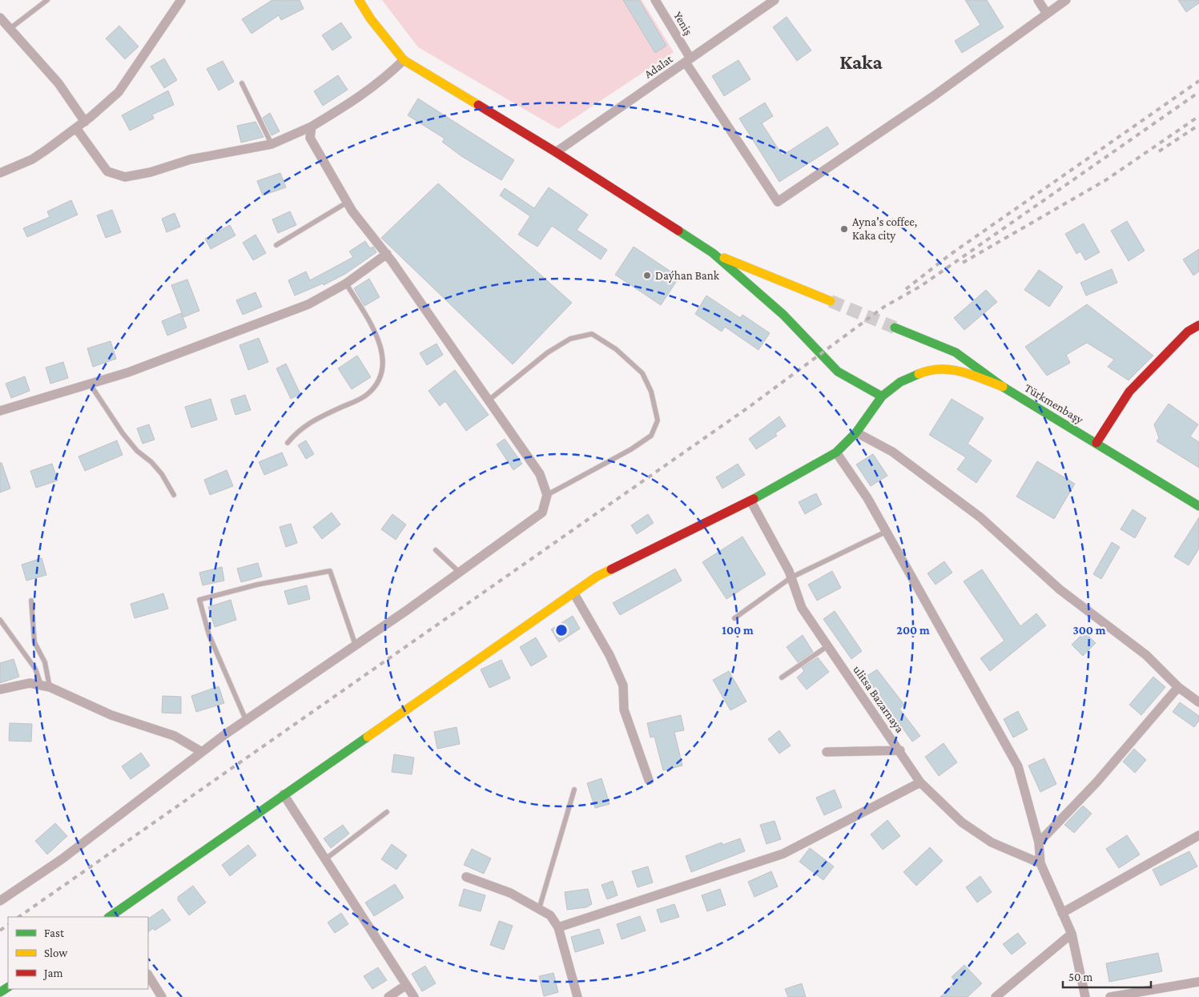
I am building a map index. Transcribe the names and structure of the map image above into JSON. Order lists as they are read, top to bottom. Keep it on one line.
{"streets":{"street":["Yeniş","Adalat","Türkmenbaşy","ulitsa Bazarnaya"]},"crossings":[["Yeniş","Adalat"]],"districts":["Kaka"],"places":["Ayna's coffee, Kaka city","Daýhan Bank"],"legend":["Fast","Slow","Jam"],"scale_bar":"50 m","rings":["100 m","200 m","300 m"]}
